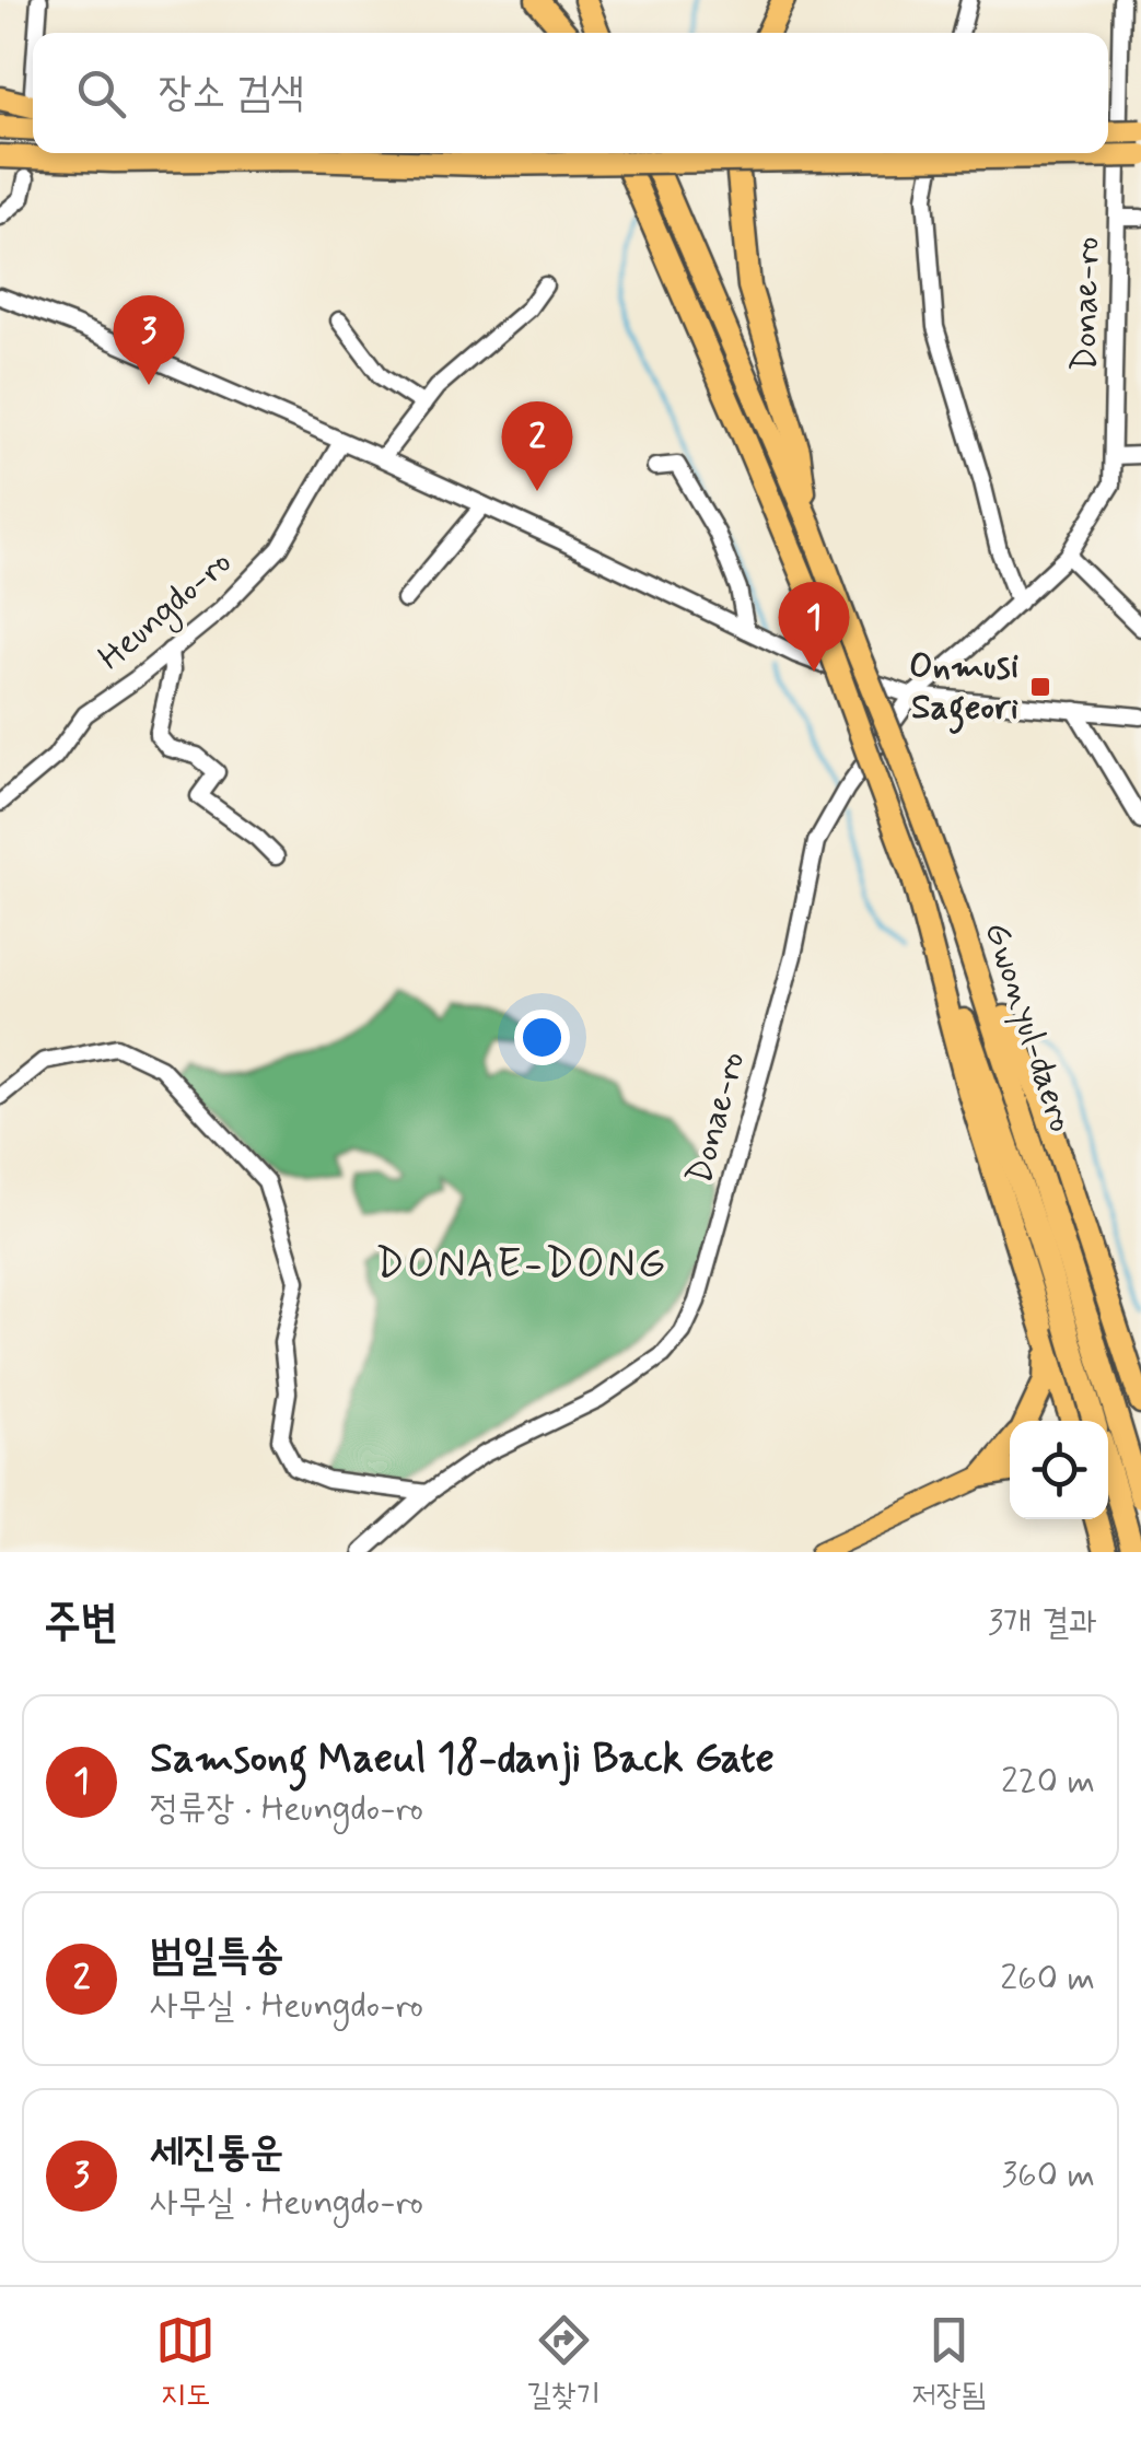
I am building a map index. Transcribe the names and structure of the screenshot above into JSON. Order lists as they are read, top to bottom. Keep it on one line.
{"streets":{"highway":["Gwonyul-daero"],"street":["Donae-ro","Heungdo-ro"]},"districts":["DONAE-DONG"],"places":{"transit":["Onmusi Sageori"]},"page":{"search":"장소 검색","pins":["3","2","1"],"heading":["주변","3개 결과"],"list":[{"mark":"1","name":"Samsong Maeul 18-danji Back Gate","note":"정류장 · Heungdo-ro","value":"220 m"},{"mark":"2","name":"범일특송","note":"사무실 · Heungdo-ro","value":"260 m"},{"mark":"3","name":"세진통운","note":"사무실 · Heungdo-ro","value":"360 m"}],"nav":["지도","길찾기","저장됨"]}}
